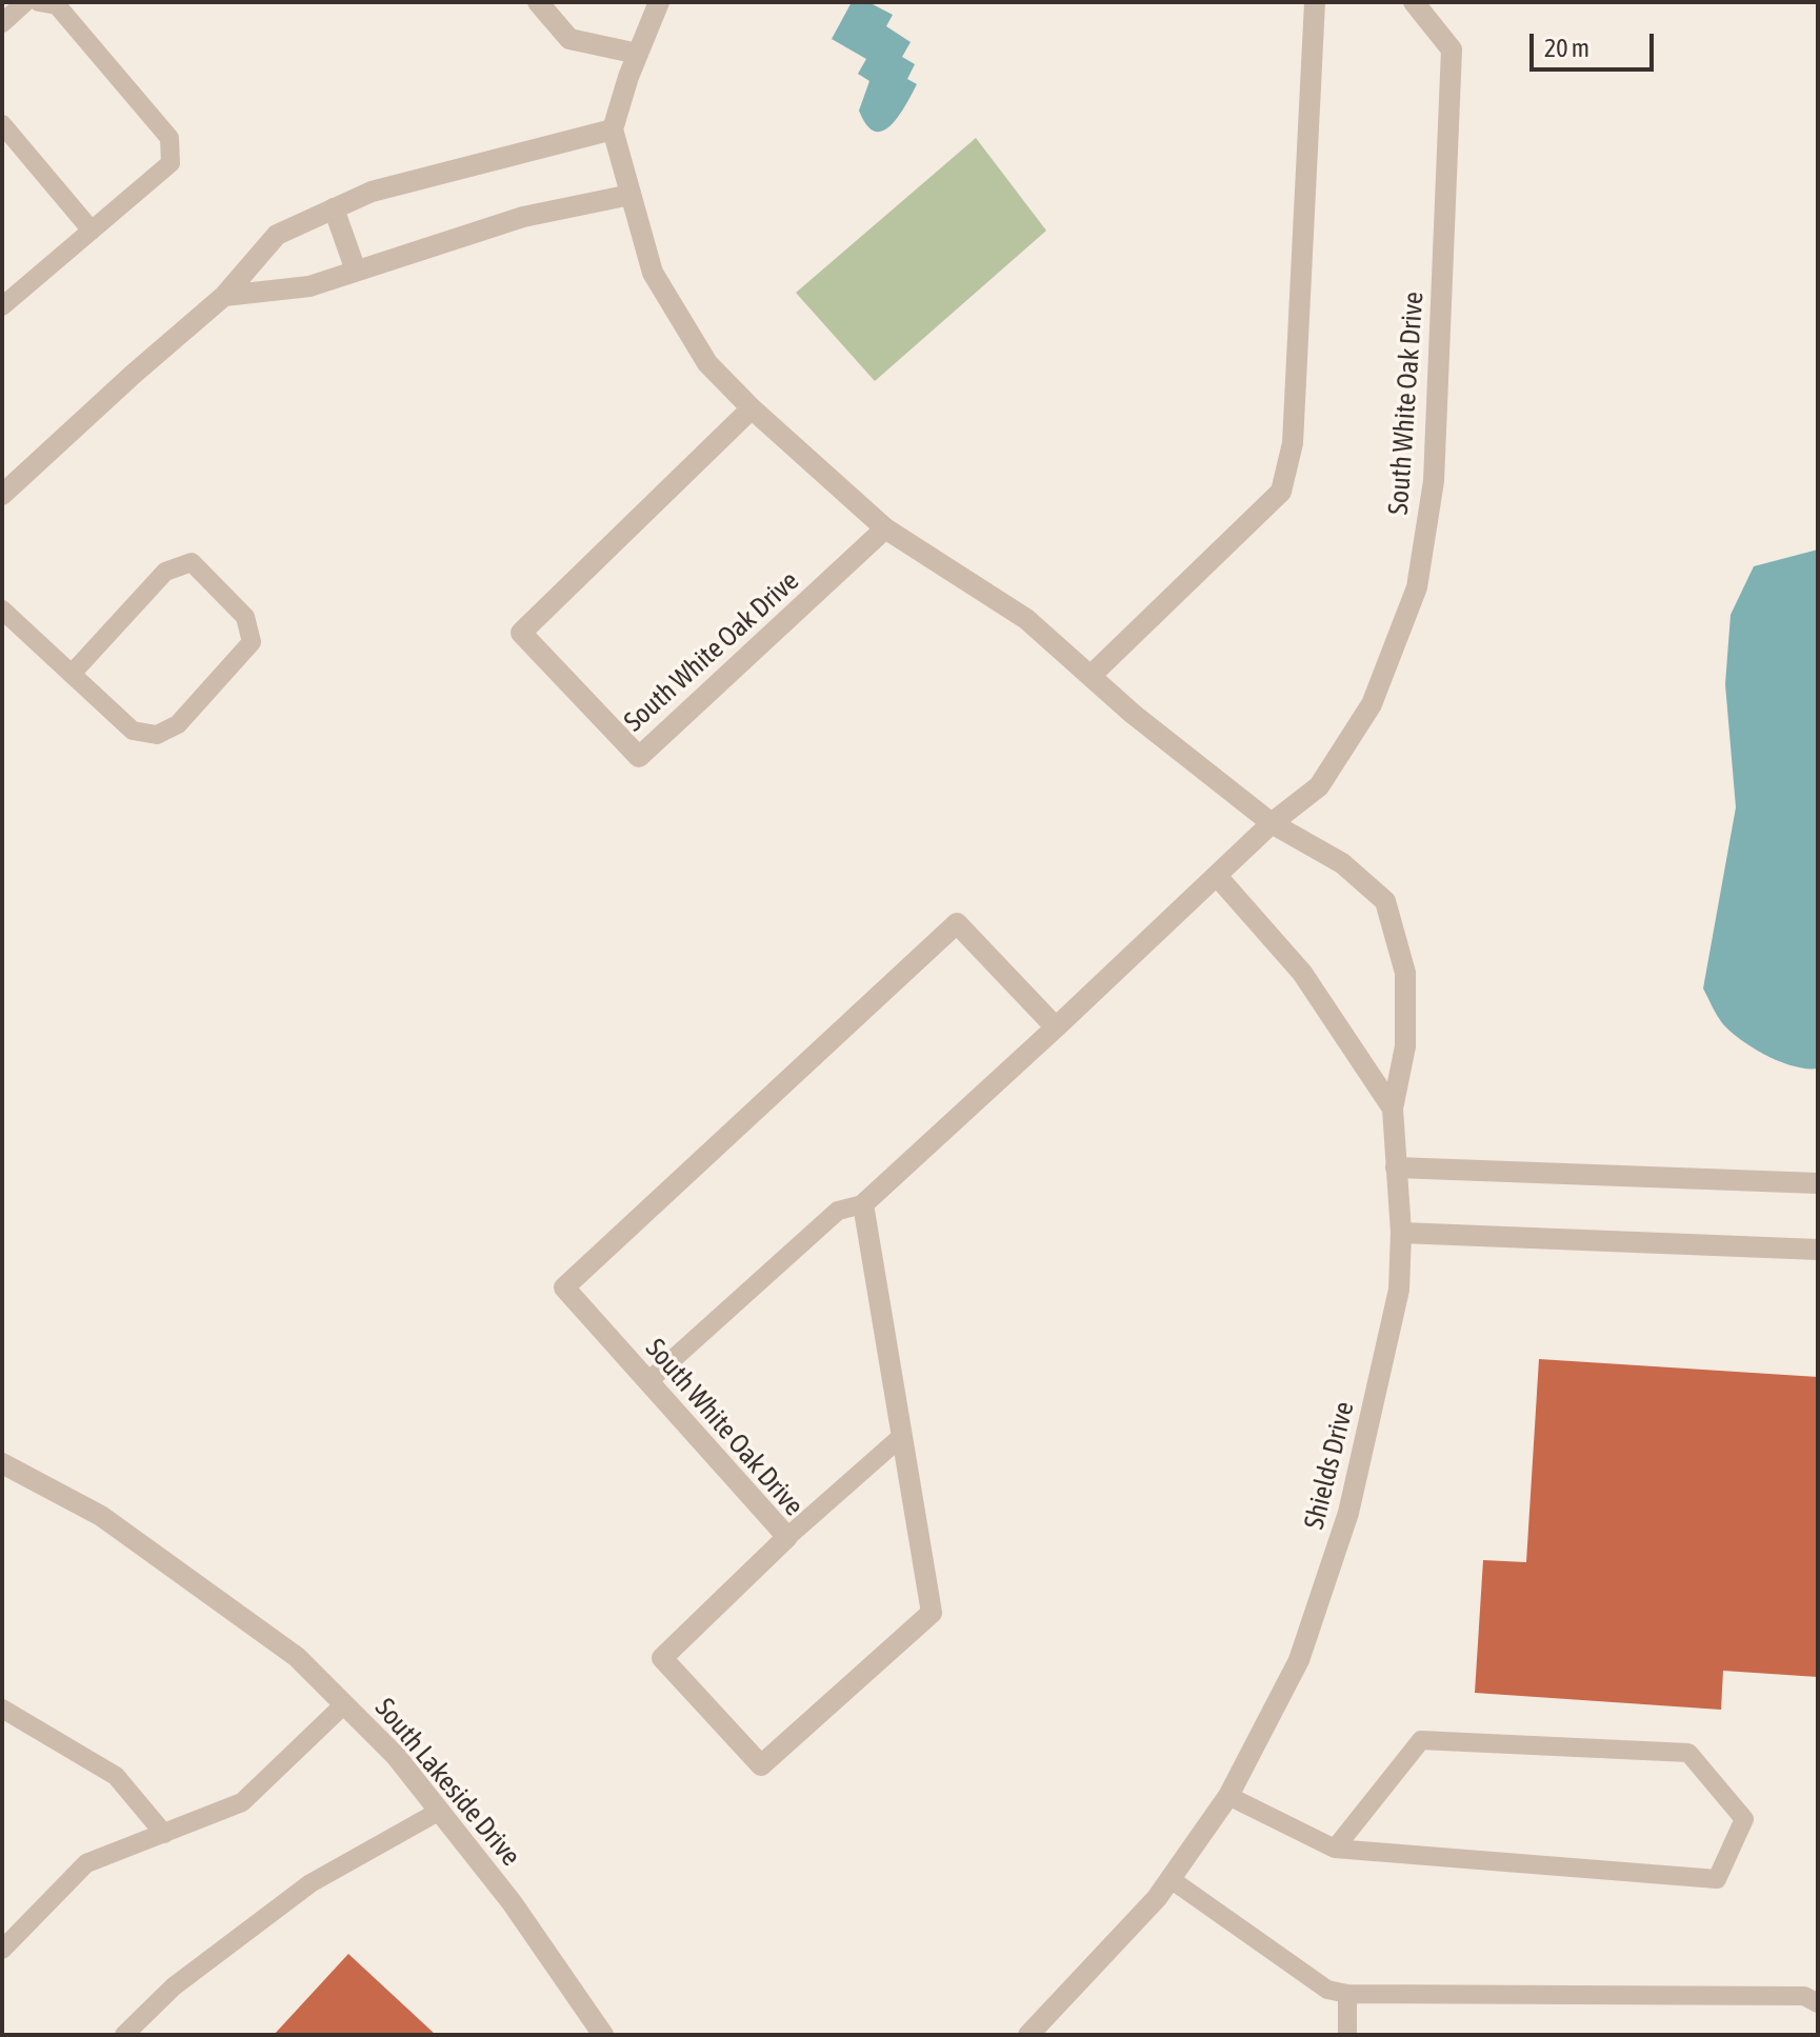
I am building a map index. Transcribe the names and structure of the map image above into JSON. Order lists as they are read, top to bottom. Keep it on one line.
{"streets":{"street":["South White Oak Drive","Shields Drive","South Lakeside Drive"]},"scale_bar":"20 m"}
